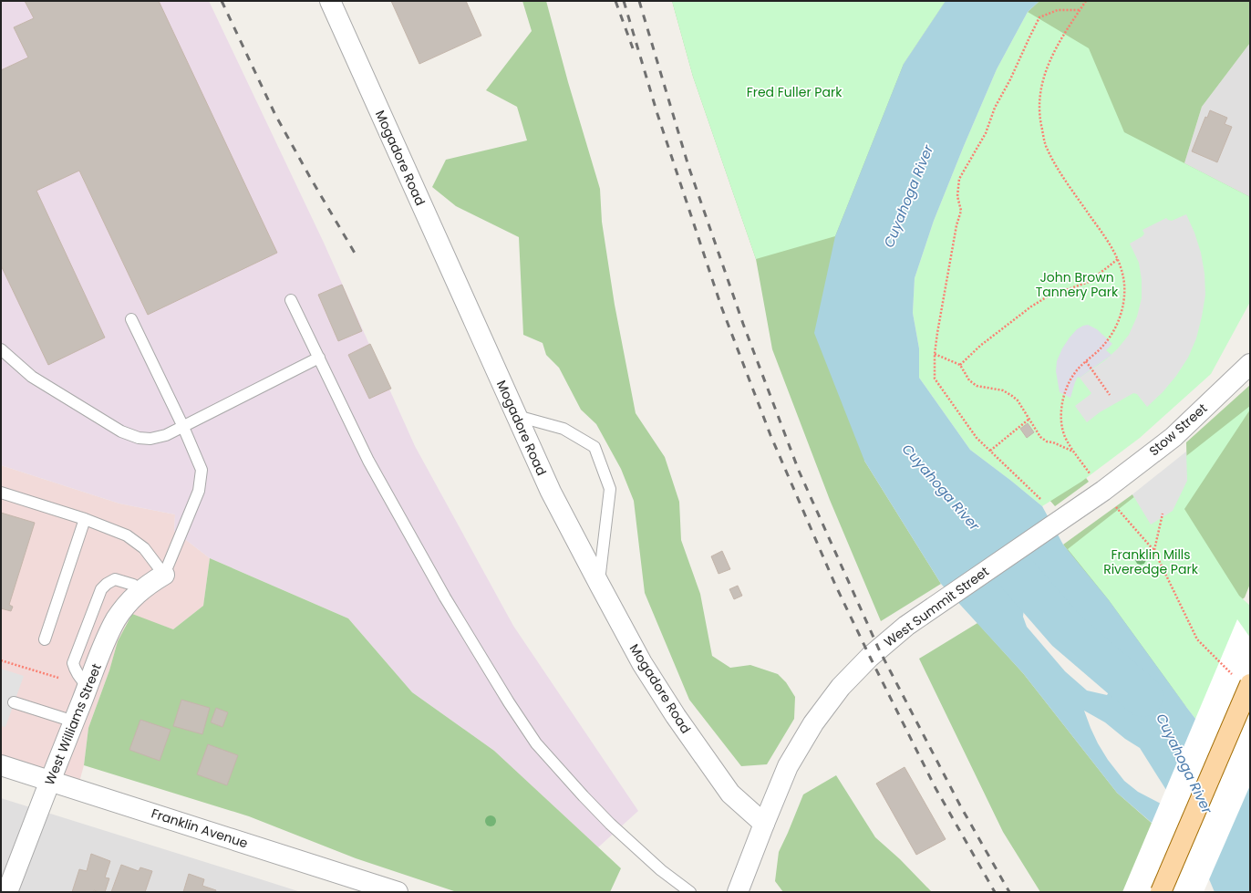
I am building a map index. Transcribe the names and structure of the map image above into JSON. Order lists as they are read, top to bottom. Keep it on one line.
{"streets":{"street":["Mogadore Road","Stow Street","West Summit Street","West Williams Street","Franklin Avenue"]},"crossings":[["Mogadore Road","West Summit Street"],["Stow Street","West Summit Street"],["West Williams Street","Franklin Avenue"]],"water":["Cuyahoga River"],"parks":["Fred Fuller Park","John Brown Tannery Park","Franklin Mills Riveredge Park"]}
